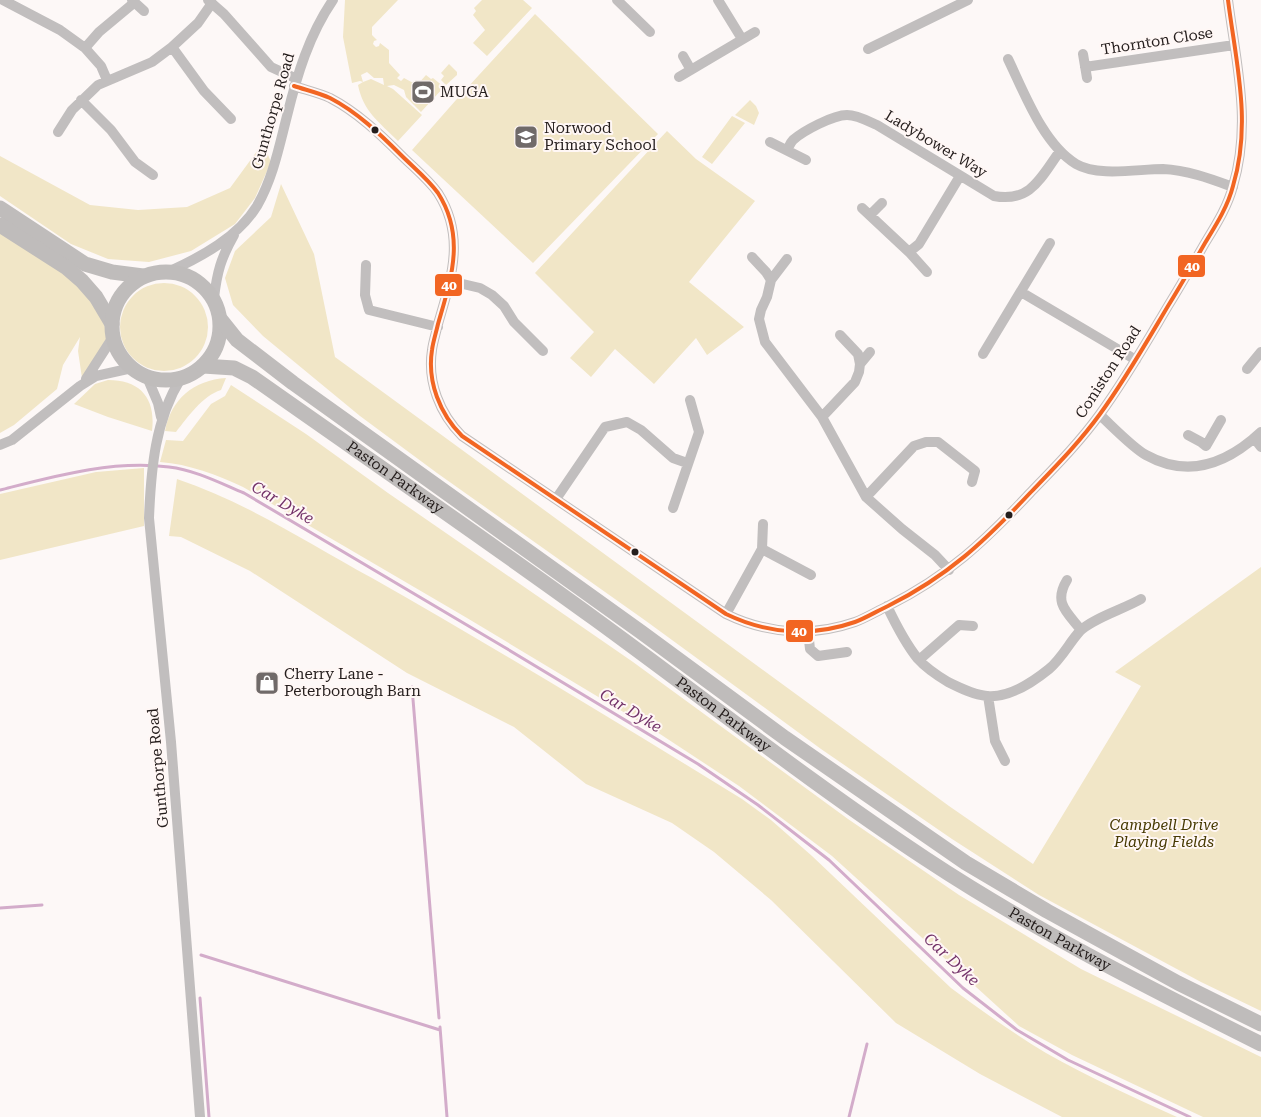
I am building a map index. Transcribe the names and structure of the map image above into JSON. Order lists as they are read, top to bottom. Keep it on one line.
{"streets":{"highway":["Paston Parkway"],"street":["Thornton Close","Gunthorpe Road","Ladybower Way","Coniston Road"]},"crossings":[["Thornton Close","Coniston Road"],["Gunthorpe Road","Coniston Road"],["Gunthorpe Road","Paston Parkway"]],"water":["Car Dyke"],"parks":["Campbell Drive Playing Fields"],"places":{"sports":["MUGA"],"school or university":["Norwood Primary School"],"shop":["Cherry Lane - Peterborough Barn"]},"lines":["transit line 40"]}
